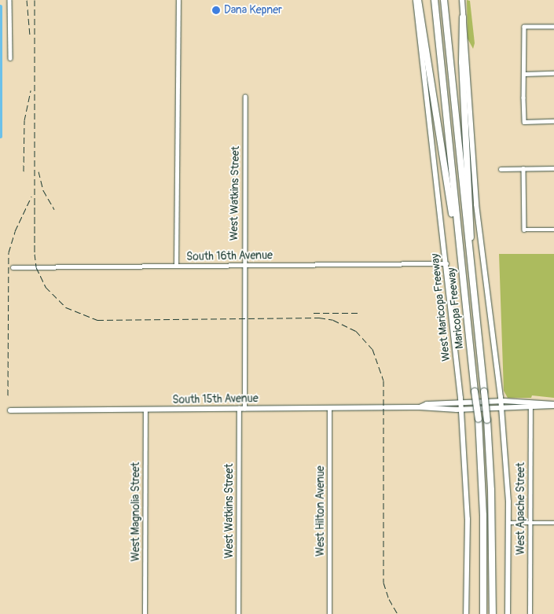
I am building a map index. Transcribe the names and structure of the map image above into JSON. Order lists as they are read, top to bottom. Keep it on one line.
{"streets":{"highway":["Maricopa Freeway"],"main road":["West Maricopa Freeway","South 15th Avenue"],"street":["West Watkins Street","South 16th Avenue","West Apache Street","West Hilton Avenue","West Magnolia Street"]},"crossings":[["West Watkins Street","South 16th Avenue"],["West Watkins Street","South 15th Avenue"],["South 16th Avenue","West Maricopa Freeway"],["West Maricopa Freeway","South 15th Avenue"],["South 15th Avenue","West Apache Street"],["South 15th Avenue","West Hilton Avenue"],["South 15th Avenue","West Magnolia Street"]],"places":["Dana Kepner"]}
